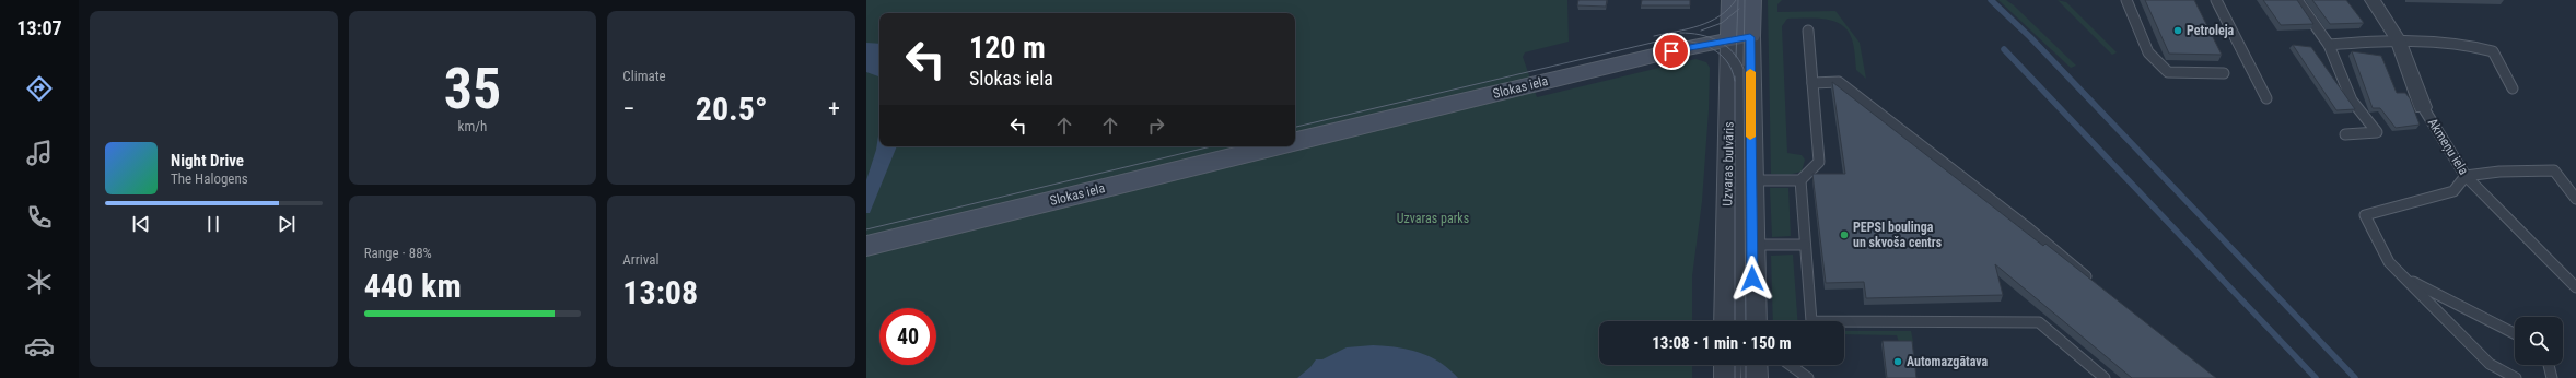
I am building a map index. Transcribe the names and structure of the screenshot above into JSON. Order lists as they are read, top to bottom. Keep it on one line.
{"streets":{"main road":["Slokas iela","Uzvaras bulvāris"],"street":["Akmeņu iela"]},"crossings":[["Slokas iela","Uzvaras bulvāris"]],"parks":["Uzvaras parks"],"places":["Petroleja","PEPSI boulinga un skvoša centrs","Automazgātava"],"page":{"tabs":"13:07","tile":[["35","km/h"],"Climate",["Range · 88%","440 km"],["Arrival","13:08"]],"turn":["120 m","Slokas iela"],"heat":["−","20.5°","+"],"song":["Night Drive","The Halogens"],"limit":"40","trip":"13:08 · 1 min · 150 m"}}
